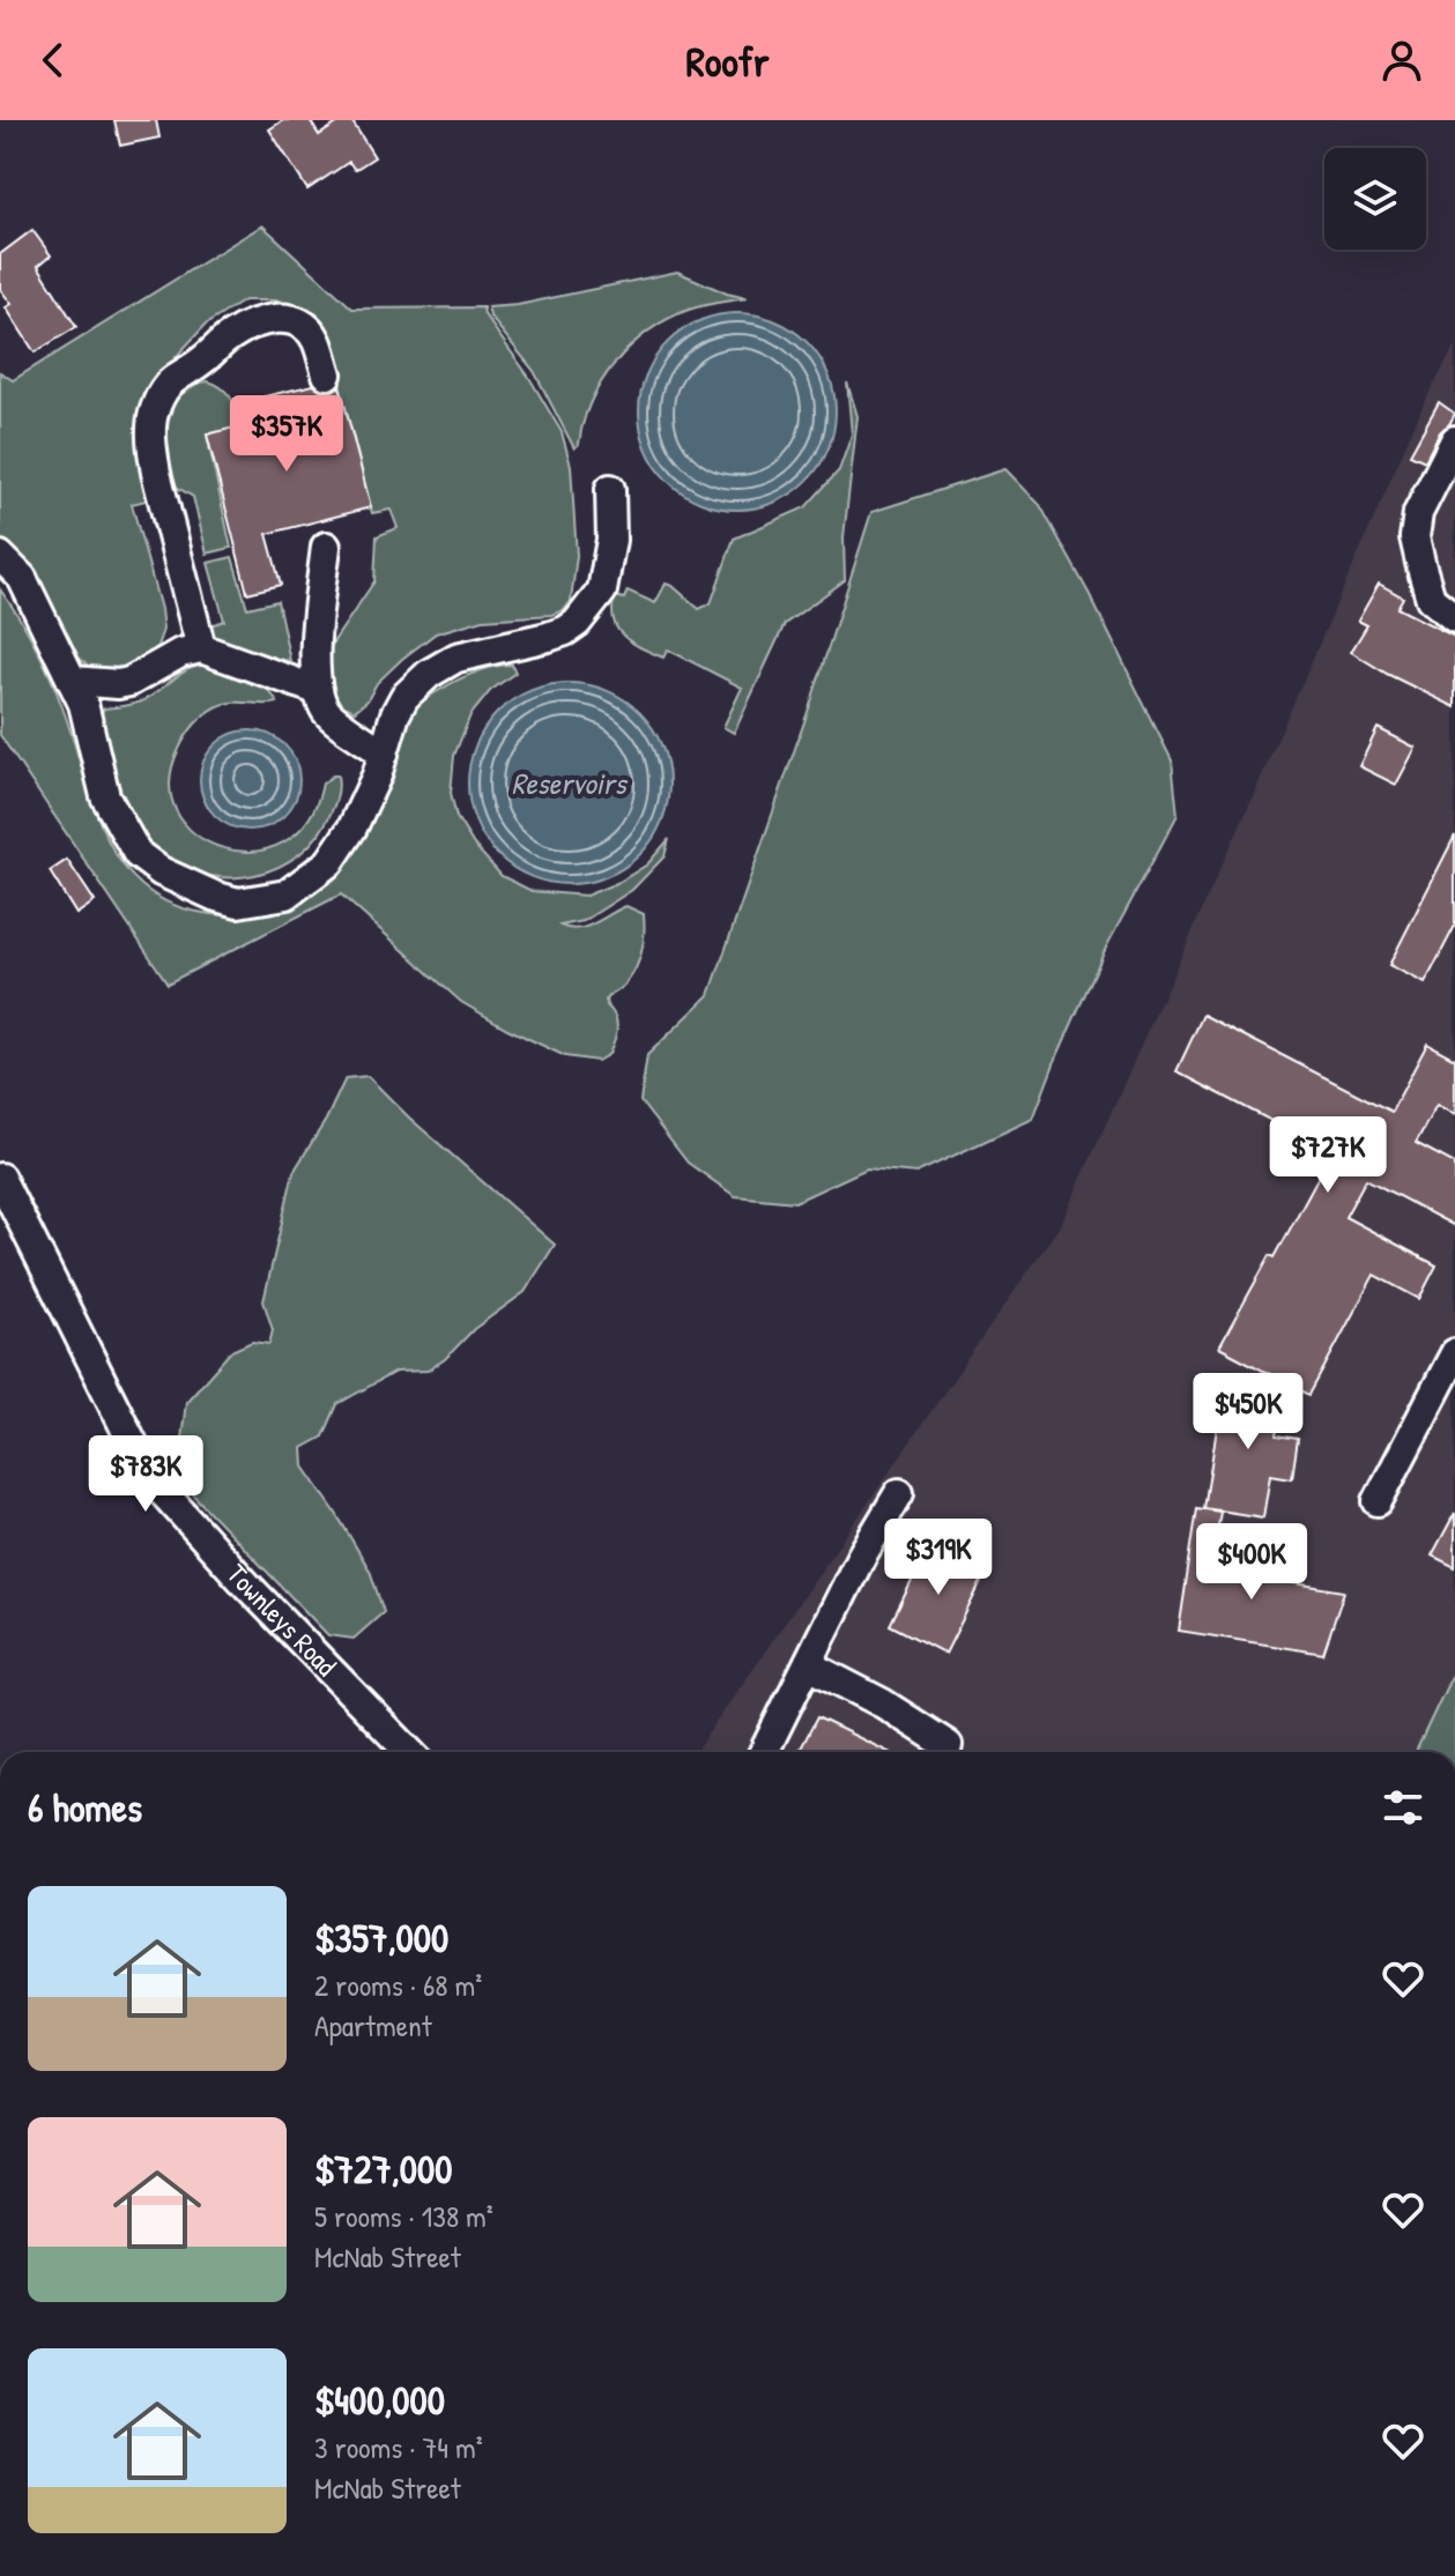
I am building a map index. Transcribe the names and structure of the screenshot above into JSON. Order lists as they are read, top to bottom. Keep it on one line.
{"streets":{"street":["Townleys Road"]},"water":["Reservoirs"],"page":{"header":"Roofr","price":["$357K","$727K","$450K","$783K","$319K","$400K"],"heading":"6 homes","list":[{"name":"$357,000","note":"2 rooms · 68 m² · Apartment"},{"name":"$727,000","note":"5 rooms · 138 m² · McNab Street"},{"name":"$400,000","note":"3 rooms · 74 m² · McNab Street"}]}}
